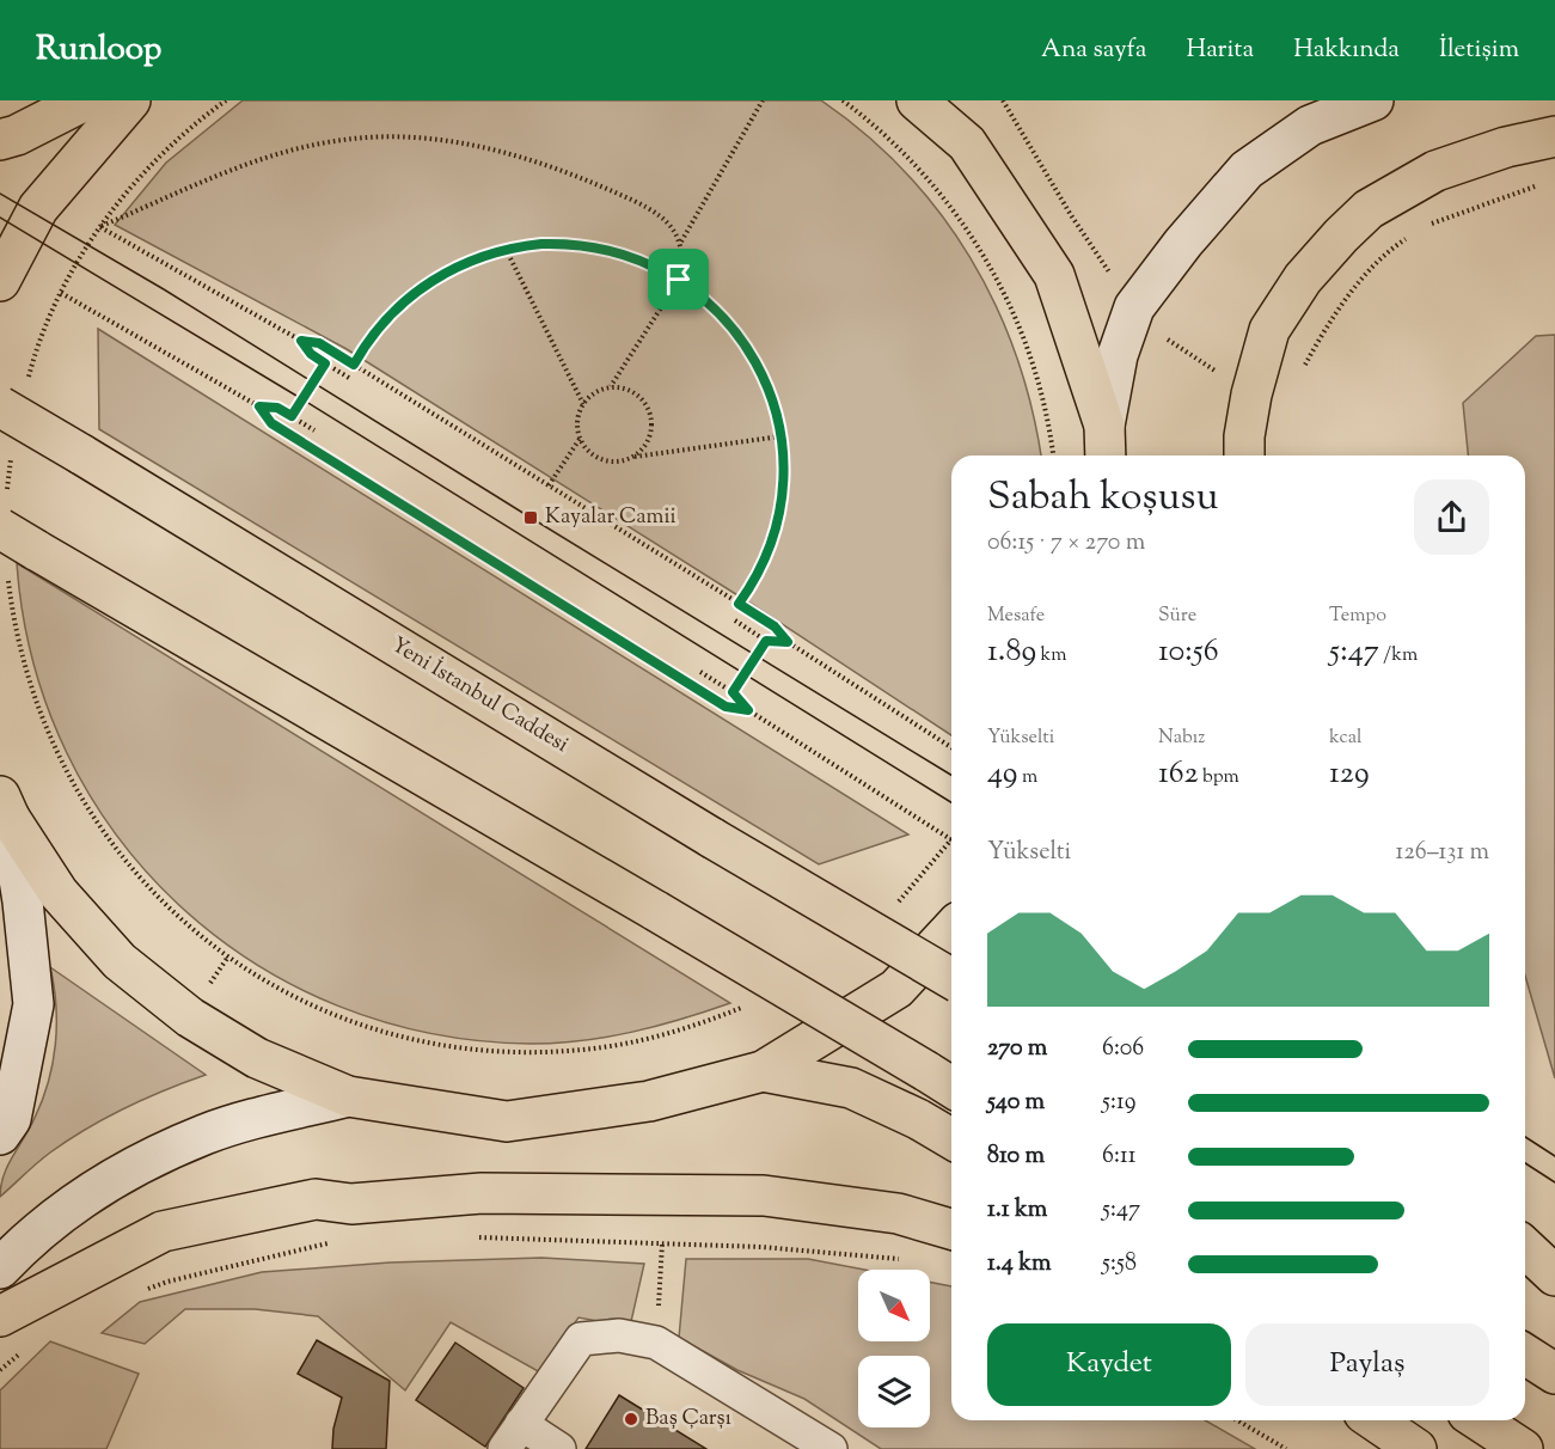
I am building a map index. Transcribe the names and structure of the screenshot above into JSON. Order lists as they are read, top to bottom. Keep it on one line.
{"streets":{"highway":["Yeni İstanbul Caddesi"]},"places":{"transit":["Kayalar Camii"],"other":["Baş Çarşı"]},"north":"bottom right","page":{"header":"Runloop","nav":["Ana sayfa","Harita","Hakkında","İletişim"],"heading":["Sabah koşusu","06:15 · 7 × 270 m"],"stats":[["Mesafe","1.89 km"],["Süre","10:56"],["Tempo","5:47 /km"],["Yükselti","49 m"],["Nabız","162 bpm"],["kcal","129"]],"chart":["Yükselti","126–131 m"],"list":[{"name":"270 m","note":"6:06"},{"name":"540 m","note":"5:19"},{"name":"810 m","note":"6:11"},{"name":"1.1 km","note":"5:47"},{"name":"1.4 km","note":"5:58"}],"buttons":["Kaydet","Paylaş"]}}
